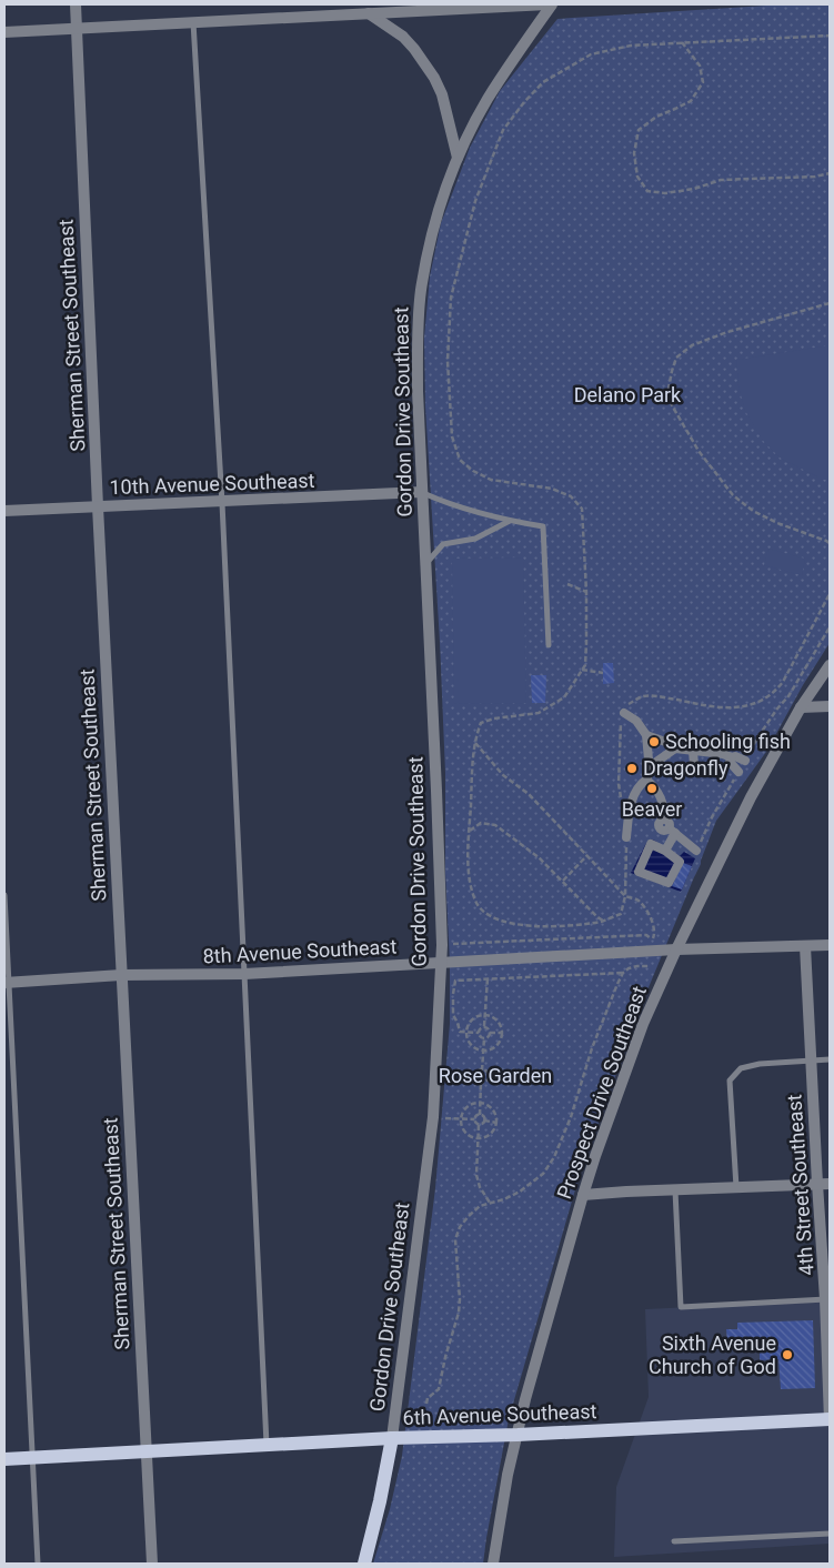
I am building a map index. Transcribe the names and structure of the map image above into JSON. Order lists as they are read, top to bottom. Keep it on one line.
{"streets":{"main road":["Gordon Drive Southeast","6th Avenue Southeast"],"street":["Sherman Street Southeast","10th Avenue Southeast","8th Avenue Southeast","Prospect Drive Southeast","4th Street Southeast"]},"crossings":[["Sherman Street Southeast","10th Avenue Southeast"],["Sherman Street Southeast","8th Avenue Southeast"],["Sherman Street Southeast","6th Avenue Southeast"],["Gordon Drive Southeast","10th Avenue Southeast"],["Gordon Drive Southeast","8th Avenue Southeast"],["Gordon Drive Southeast","6th Avenue Southeast"],["8th Avenue Southeast","Prospect Drive Southeast"],["8th Avenue Southeast","4th Street Southeast"],["Prospect Drive Southeast","6th Avenue Southeast"],["4th Street Southeast","6th Avenue Southeast"]],"parks":["Delano Park","Rose Garden"],"places":["Schooling fish","Dragonfly","Beaver","Sixth Avenue Church of God"]}
